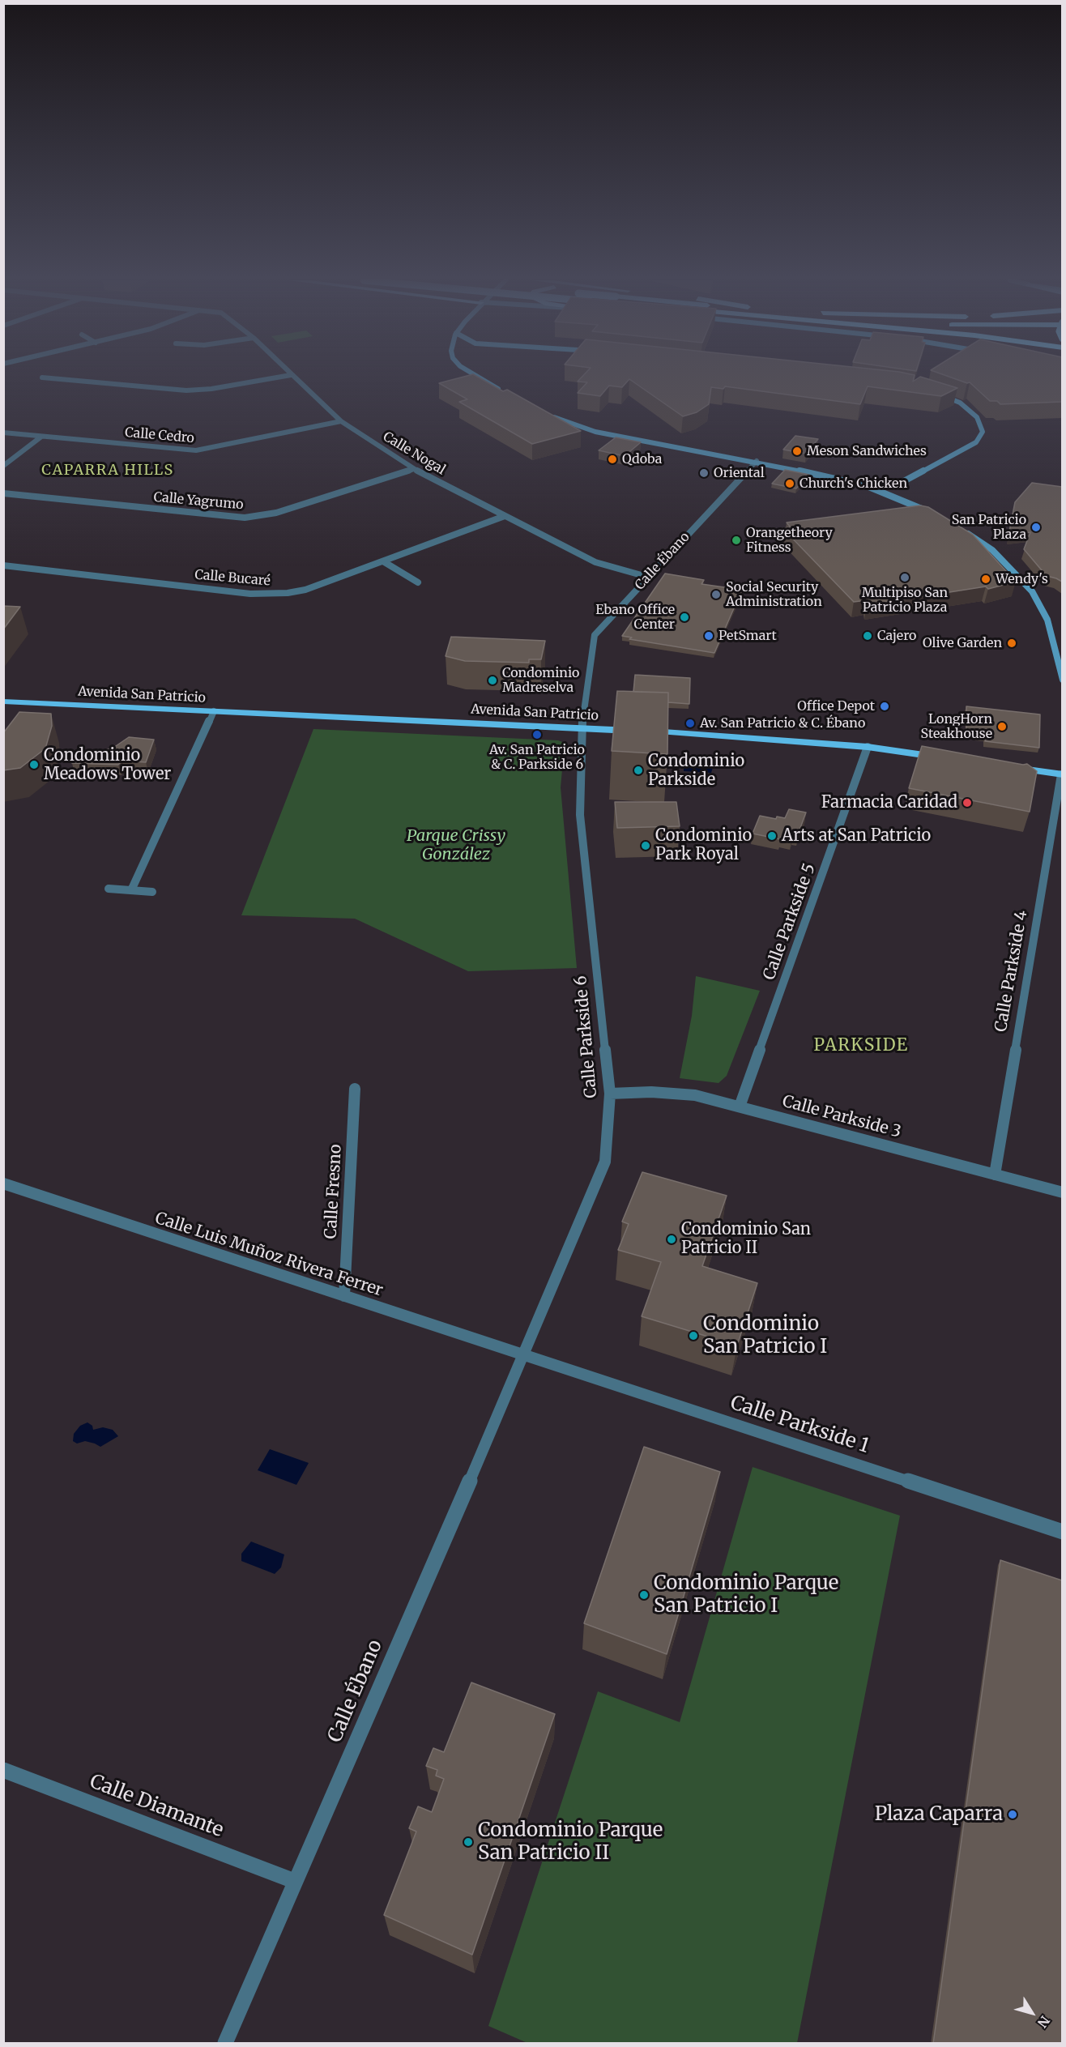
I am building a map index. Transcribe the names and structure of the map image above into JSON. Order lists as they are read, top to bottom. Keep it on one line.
{"streets":{"main road":["Avenida San Patricio"],"street":["Calle Cedro","Calle Nogal","Calle Yagrumo","Calle Ébano","Calle Bucaré","Calle Parkside 5","Calle Parkside 4","Calle Parkside 6","Calle Parkside 3","Calle Fresno","Calle Luis Muñoz Rivera Ferrer","Calle Parkside 1","Calle Diamante"]},"crossings":[["Calle Cedro","Calle Nogal"],["Calle Nogal","Calle Yagrumo"],["Calle Nogal","Calle Ébano"],["Calle Nogal","Calle Bucaré"],["Calle Ébano","Avenida San Patricio"],["Calle Ébano","Calle Parkside 6"],["Calle Ébano","Calle Luis Muñoz Rivera Ferrer"],["Calle Ébano","Calle Parkside 1"],["Calle Ébano","Calle Diamante"],["Avenida San Patricio","Calle Parkside 5"],["Avenida San Patricio","Calle Parkside 6"],["Calle Parkside 5","Calle Parkside 3"],["Calle Parkside 4","Calle Parkside 3"],["Calle Parkside 6","Calle Parkside 3"],["Calle Parkside 6","Calle Luis Muñoz Rivera Ferrer"],["Calle Parkside 6","Calle Parkside 1"],["Calle Fresno","Calle Luis Muñoz Rivera Ferrer"],["Calle Luis Muñoz Rivera Ferrer","Calle Parkside 1"]],"districts":["CAPARRA HILLS","PARKSIDE"],"parks":["Parque Crissy González"],"places":["Meson Sandwiches","Qdoba","Oriental","Church's Chicken","San Patricio Plaza","Orangetheory Fitness","Multipiso San Patricio Plaza","Wendy's","Social Security Administration","Ebano Office Center","PetSmart","Cajero","Olive Garden","Condominio Madreselva","Office Depot","Av. San Patricio & C. Ébano","LongHorn Steakhouse","Av. San Patricio & C. Parkside 6","Condominio Meadows Tower","Condominio Parkside","Farmacia Caridad","Arts at San Patricio","Condominio Park Royal","Condominio San Patricio II","Condominio San Patricio I","Condominio Parque San Patricio I","Plaza Caparra","Condominio Parque San Patricio II"],"north":"bottom right"}
